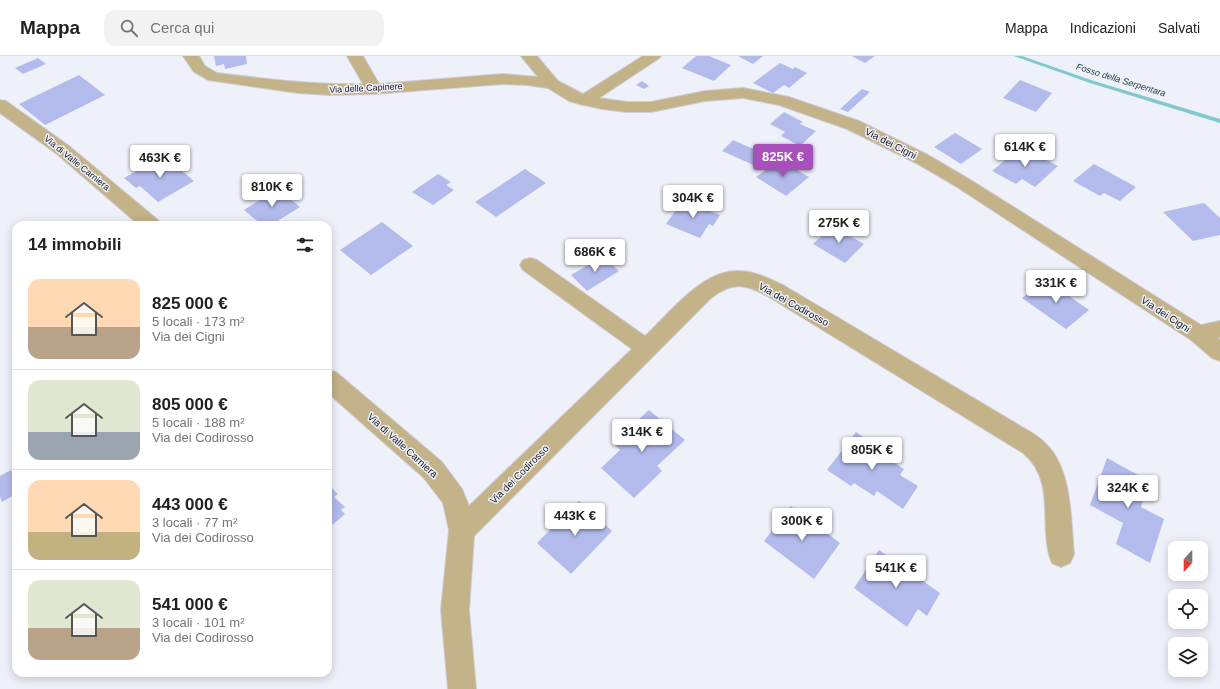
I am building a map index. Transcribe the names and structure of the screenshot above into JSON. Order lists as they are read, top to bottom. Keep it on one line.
{"streets":{"street":["Via delle Capinere","Via dei Cigni","Via di Valle Carniera","Via dei Codirosso"]},"crossings":[["Via delle Capinere","Via dei Cigni"],["Via di Valle Carniera","Via dei Codirosso"]],"water":["Fosso della Serpentara"],"north":"bottom","page":{"header":"Mappa","search":"Cerca qui","nav":["Mappa","Indicazioni","Salvati"],"price":["614K €","825K €","463K €","810K €","304K €","275K €","686K €","331K €","314K €","805K €","324K €","443K €","300K €","541K €"],"heading":"14 immobili","list":[{"name":"825 000 €","note":"5 locali · 173 m² · Via dei Cigni"},{"name":"805 000 €","note":"5 locali · 188 m² · Via dei Codirosso"},{"name":"443 000 €","note":"3 locali · 77 m² · Via dei Codirosso"},{"name":"541 000 €","note":"3 locali · 101 m² · Via dei Codirosso"}]}}
